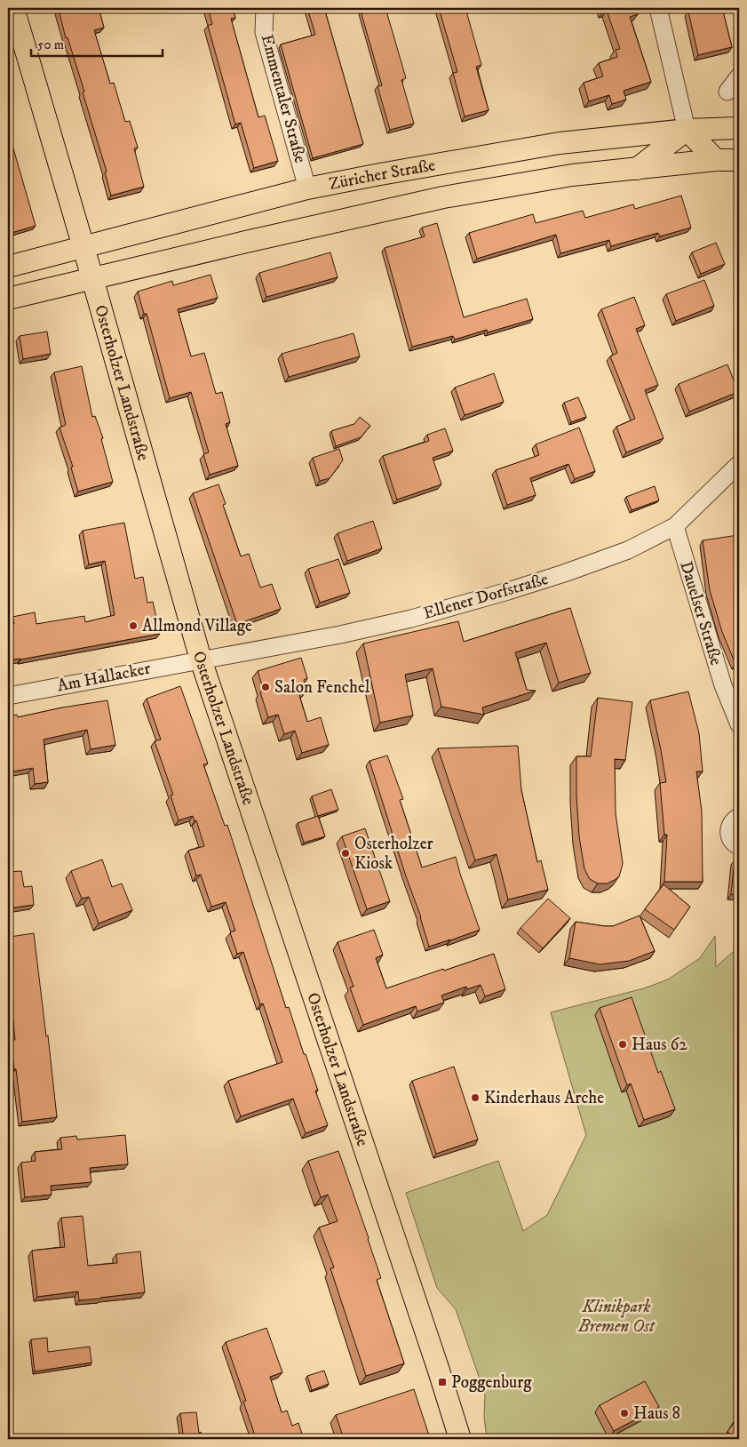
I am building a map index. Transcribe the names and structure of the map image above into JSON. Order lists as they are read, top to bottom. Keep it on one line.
{"streets":{"main road":["Züricher Straße","Osterholzer Landstraße"],"street":["Emmentaler Straße","Ellener Dorfstraße","Dauelser Straße","Am Hallacker"]},"crossings":[["Emmentaler Straße","Züricher Straße"],["Züricher Straße","Osterholzer Landstraße"],["Osterholzer Landstraße","Ellener Dorfstraße"],["Osterholzer Landstraße","Am Hallacker"],["Ellener Dorfstraße","Dauelser Straße"],["Ellener Dorfstraße","Am Hallacker"]],"parks":["Klinikpark Bremen Ost"],"places":{"other":["Allmond Village","Salon Fenchel","Osterholzer Kiosk","Haus 62","Kinderhaus Arche","Haus 8"],"transit":["Poggenburg"]},"scale_bar":"50 m"}
